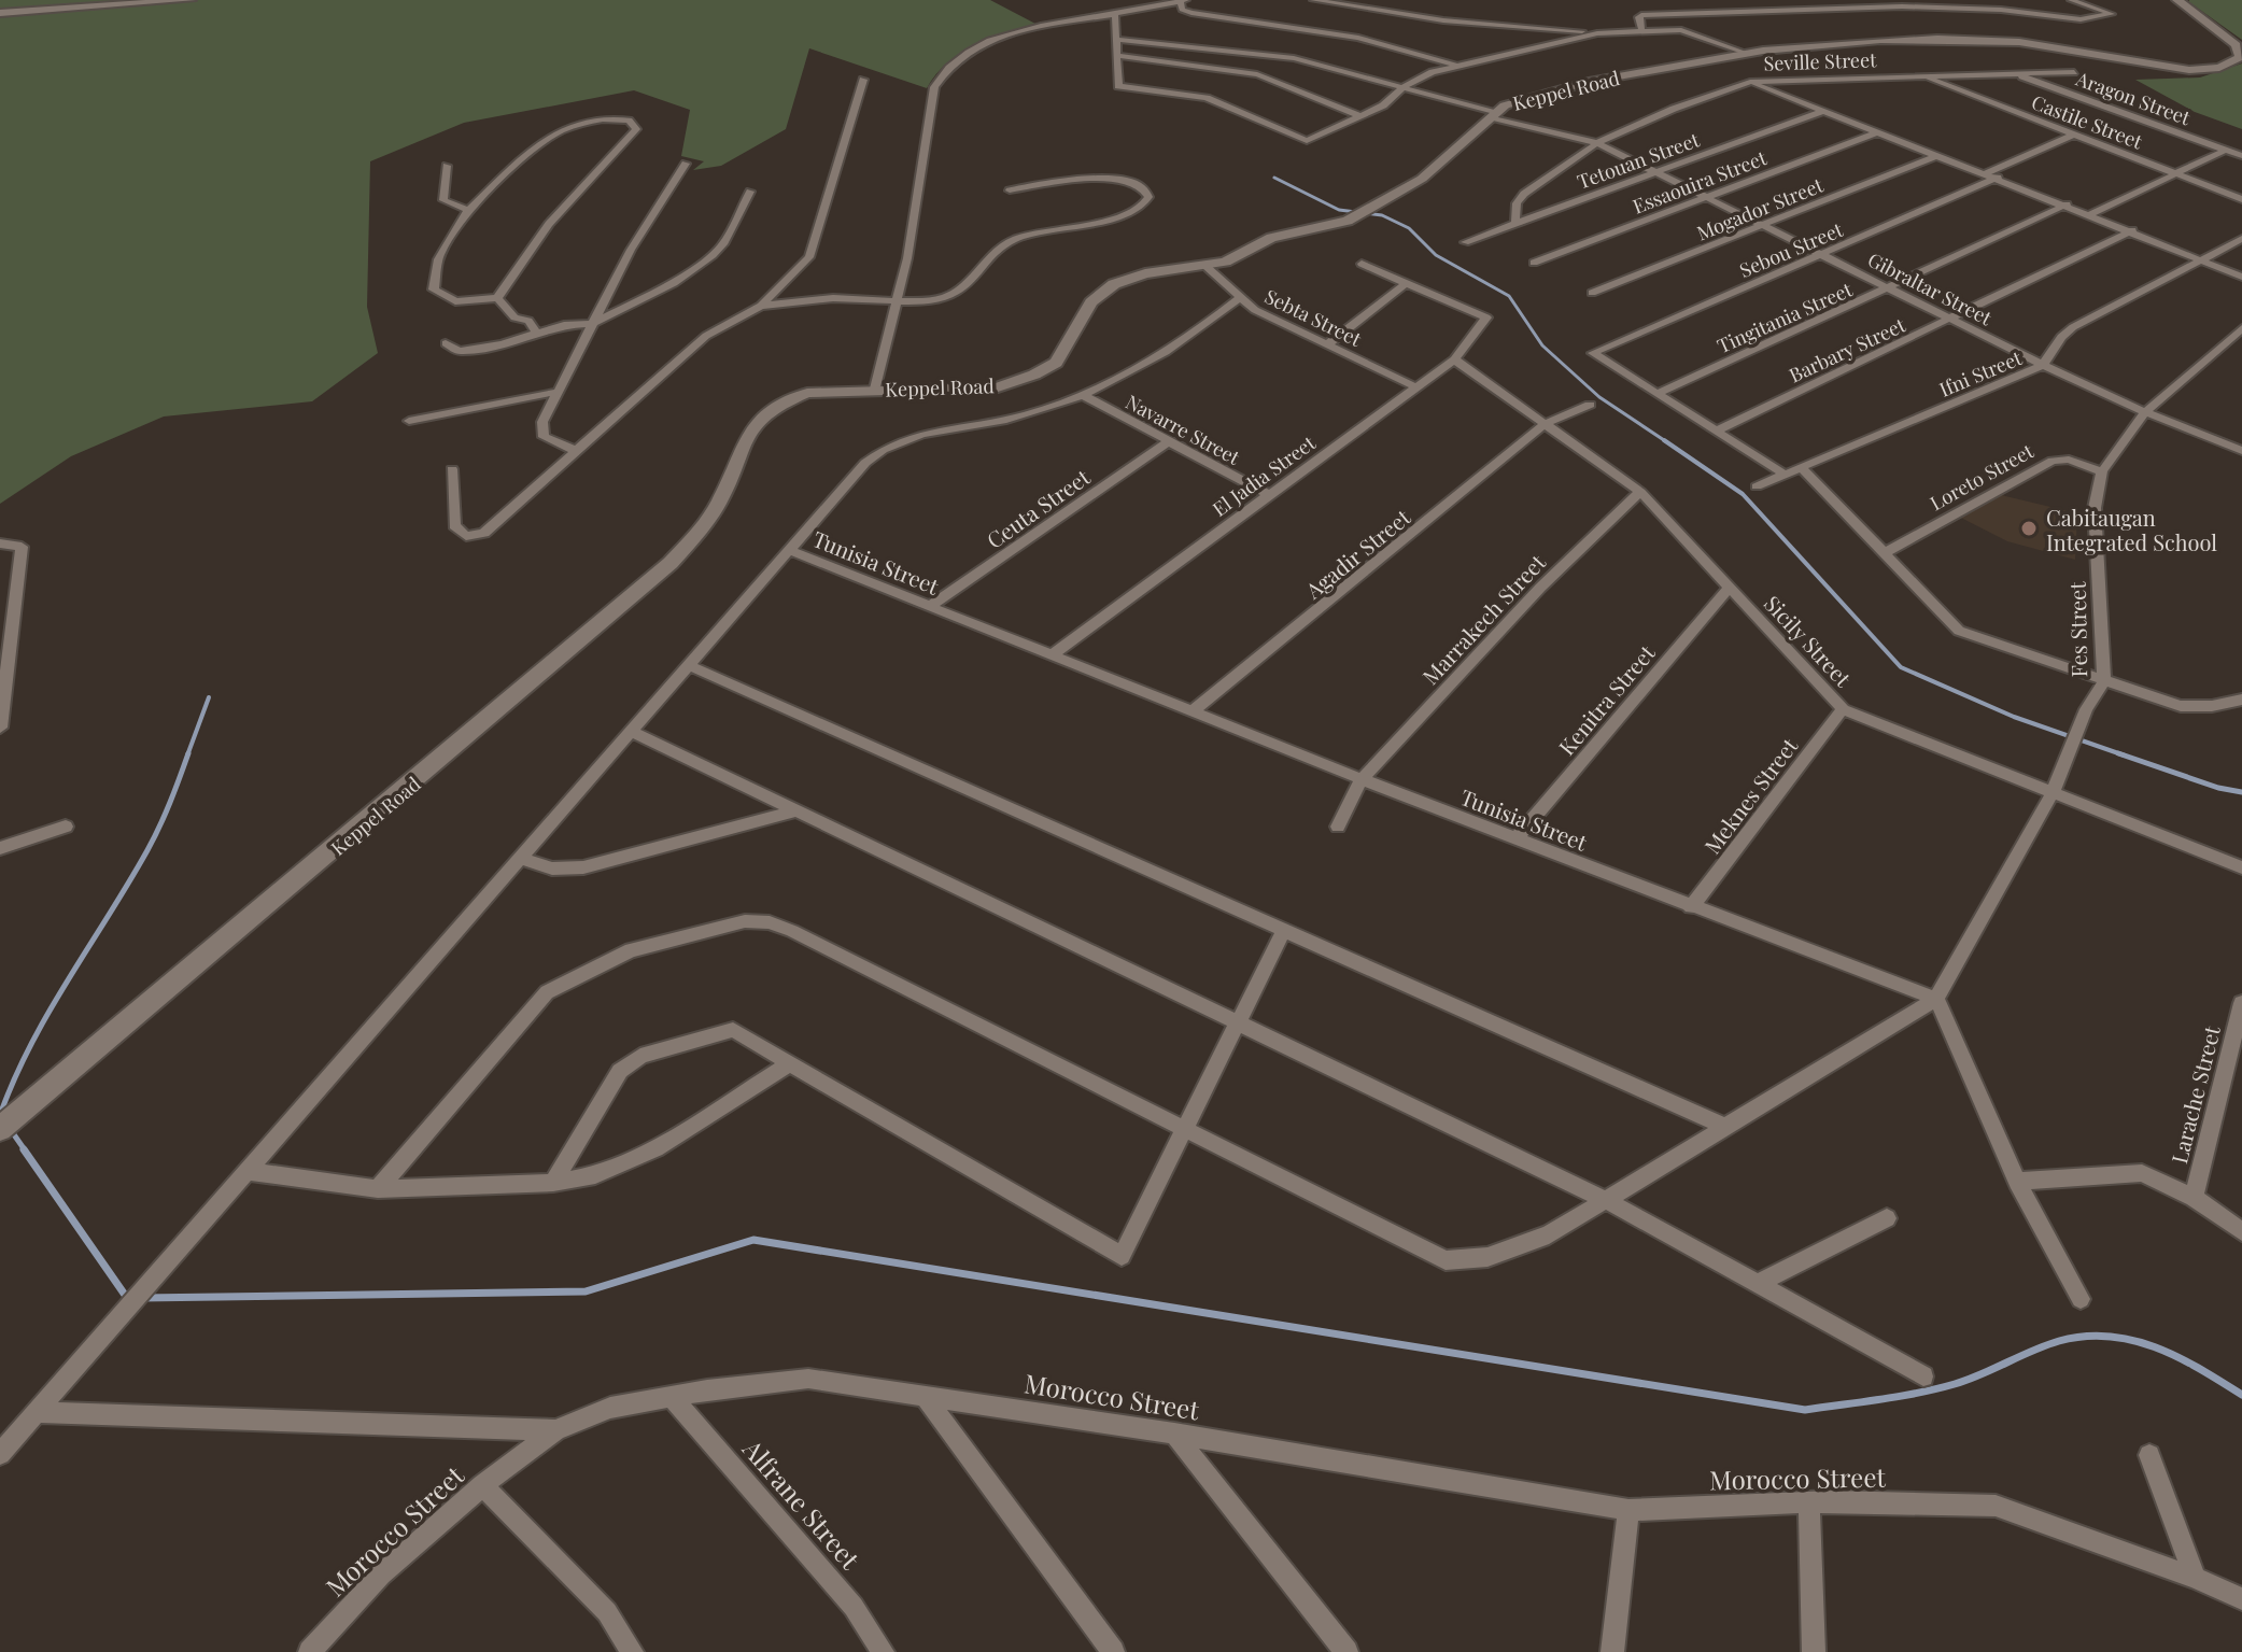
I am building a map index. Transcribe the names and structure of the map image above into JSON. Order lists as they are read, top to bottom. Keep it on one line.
{"streets":{"street":["Seville Street","Keppel Road","Aragon Street","Castile Street","Tetouan Street","Essaouira Street","Mogador Street","Sebou Street","Gibraltar Street","Sebta Street","Tingitania Street","Barbary Street","Ifni Street","Navarre Street","El Jadia Street","Loreto Street","Ceuta Street","Agadir Street","Tunisia Street","Marrakech Street","Fes Street","Sicily Street","Kenitra Street","Meknes Street","Larache Street","Morocco Street","Alfrane Street"]},"crossings":[["Seville Street","Aragon Street"],["Seville Street","Castile Street"],["Seville Street","Tetouan Street"],["Seville Street","Gibraltar Street"],["Keppel Road","Gibraltar Street"],["Keppel Road","Sebta Street"],["Tetouan Street","Gibraltar Street"],["Essaouira Street","Gibraltar Street"],["Mogador Street","Gibraltar Street"],["Sebou Street","Gibraltar Street"],["Sebou Street","Tingitania Street"],["Gibraltar Street","Tingitania Street"],["Gibraltar Street","Barbary Street"],["Gibraltar Street","Ifni Street"],["Gibraltar Street","Fes Street"],["Sebta Street","El Jadia Street"],["Navarre Street","El Jadia Street"],["Navarre Street","Ceuta Street"],["El Jadia Street","Tunisia Street"],["El Jadia Street","Sicily Street"],["Loreto Street","Fes Street"],["Ceuta Street","Tunisia Street"],["Agadir Street","Tunisia Street"],["Agadir Street","Sicily Street"],["Tunisia Street","Marrakech Street"],["Tunisia Street","Fes Street"],["Tunisia Street","Kenitra Street"],["Tunisia Street","Meknes Street"],["Marrakech Street","Sicily Street"],["Fes Street","Sicily Street"],["Sicily Street","Kenitra Street"],["Sicily Street","Meknes Street"],["Morocco Street","Alfrane Street"]],"places":["Cabitaugan Integrated School"]}
